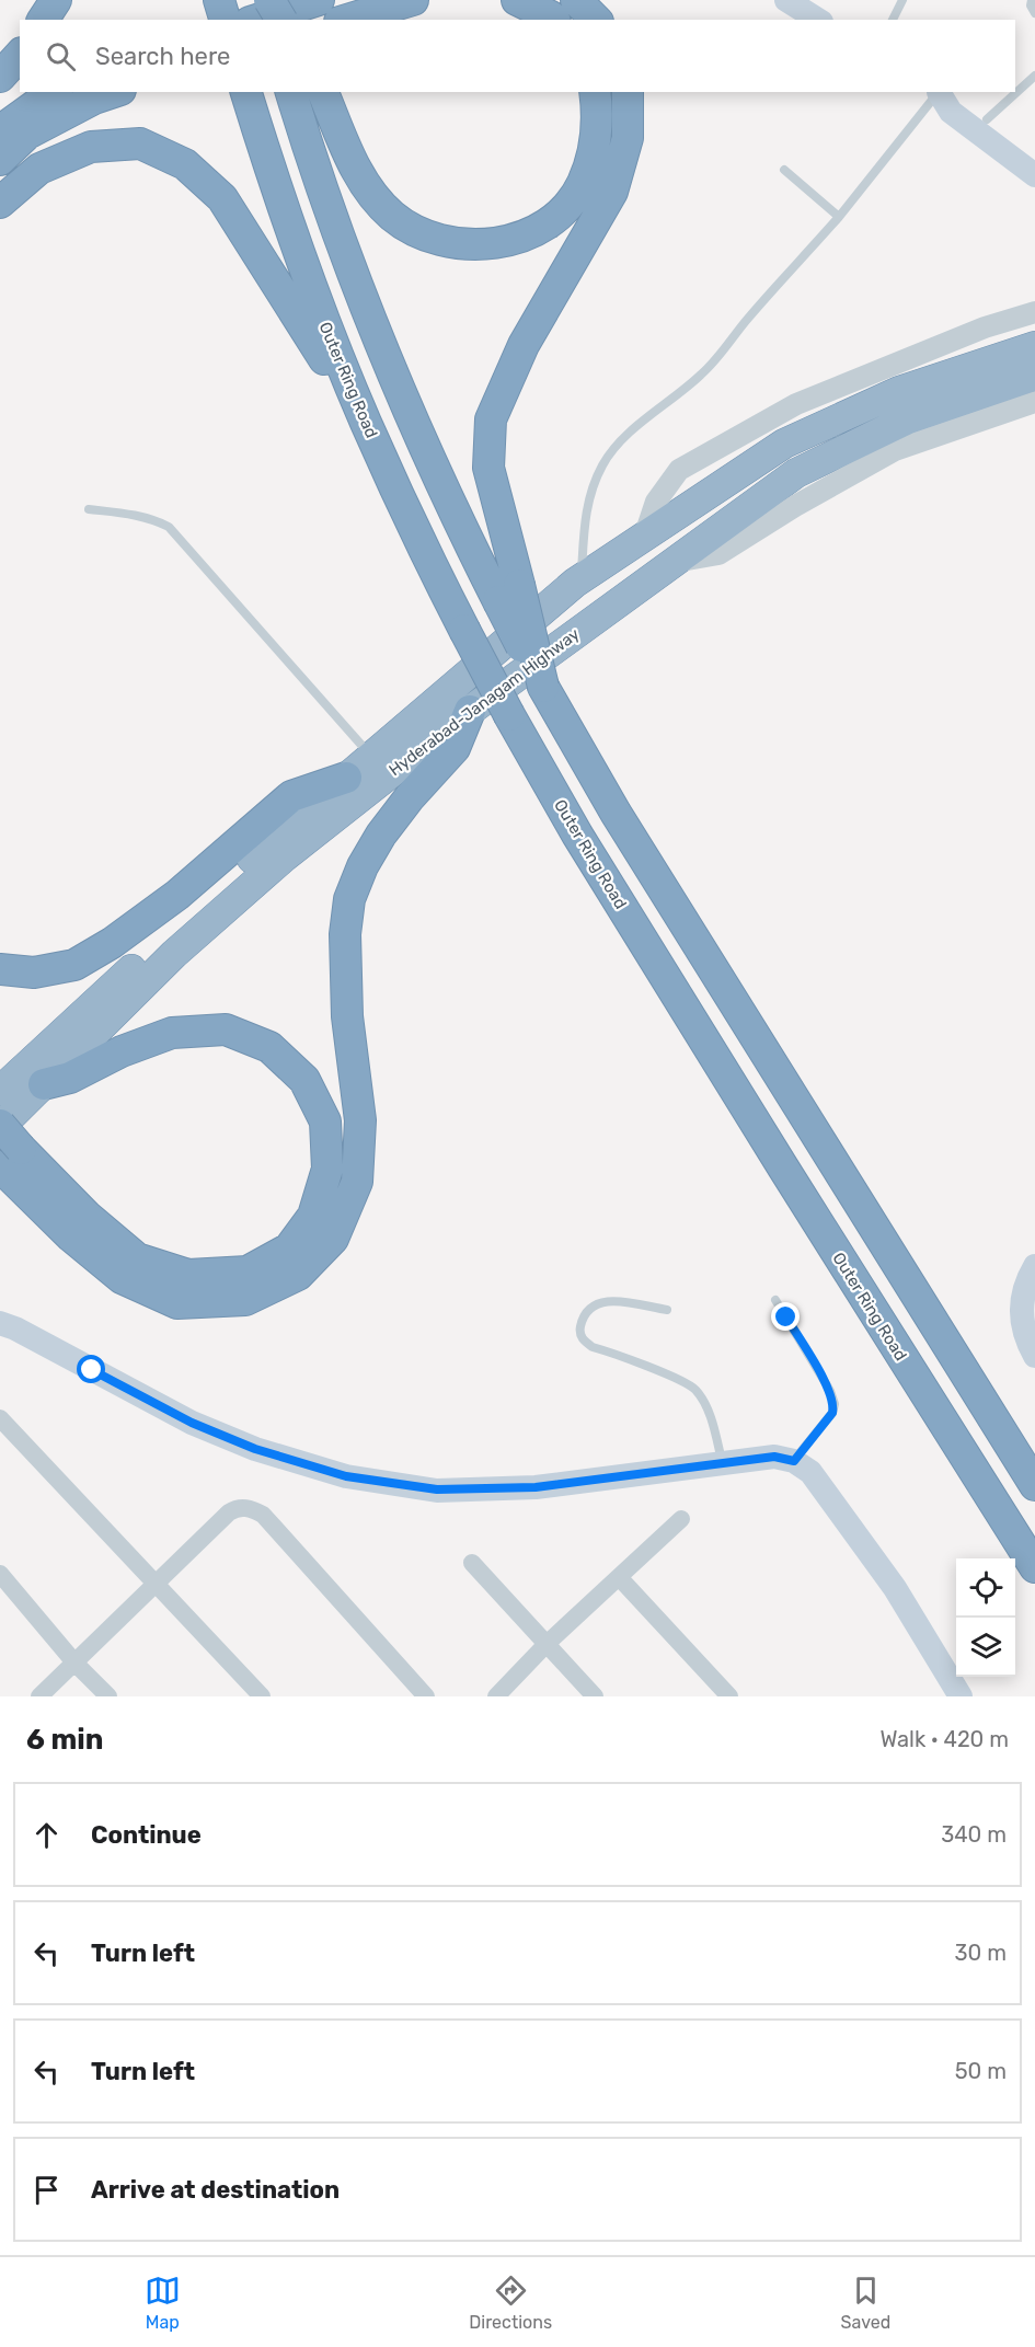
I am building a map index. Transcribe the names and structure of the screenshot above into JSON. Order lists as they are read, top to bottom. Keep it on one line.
{"streets":{"highway":["Outer Ring Road","Hyderabad-Janagam Highway"]},"page":{"search":"Search here","heading":["6 min","Walk · 420 m"],"list":[["Continue","340 m"],["Turn left","30 m"],["Turn left","50 m"],"Arrive at destination"],"nav":["Map","Directions","Saved"]}}
